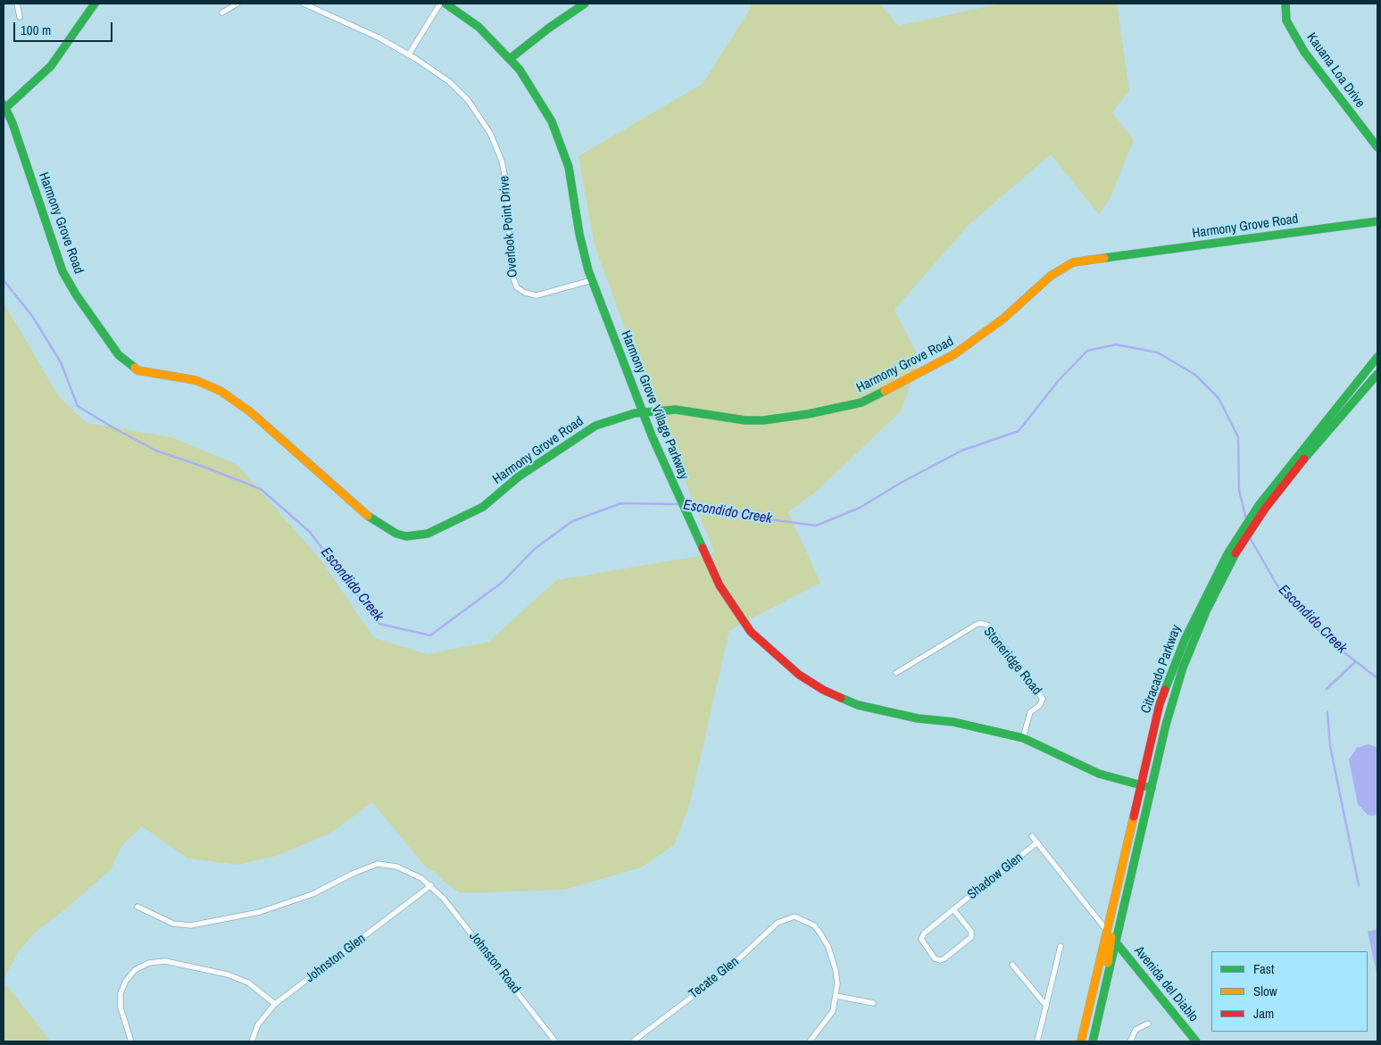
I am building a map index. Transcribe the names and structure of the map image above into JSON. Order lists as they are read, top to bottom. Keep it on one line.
{"streets":{"main road":["Kauana Loa Drive","Harmony Grove Road","Harmony Grove Village Parkway","Citracado Parkway","Avenida del Diablo"],"street":["Overlook Point Drive","Stoneridge Road","Shadow Glen","Johnston Glen","Johnston Road","Tecate Glen"]},"crossings":[["Harmony Grove Road","Harmony Grove Village Parkway"],["Overlook Point Drive","Harmony Grove Village Parkway"],["Harmony Grove Village Parkway","Stoneridge Road"],["Harmony Grove Village Parkway","Citracado Parkway"],["Citracado Parkway","Avenida del Diablo"],["Johnston Glen","Johnston Road"]],"water":["Escondido Creek"],"legend":["Fast","Slow","Jam"],"scale_bar":"100 m"}
